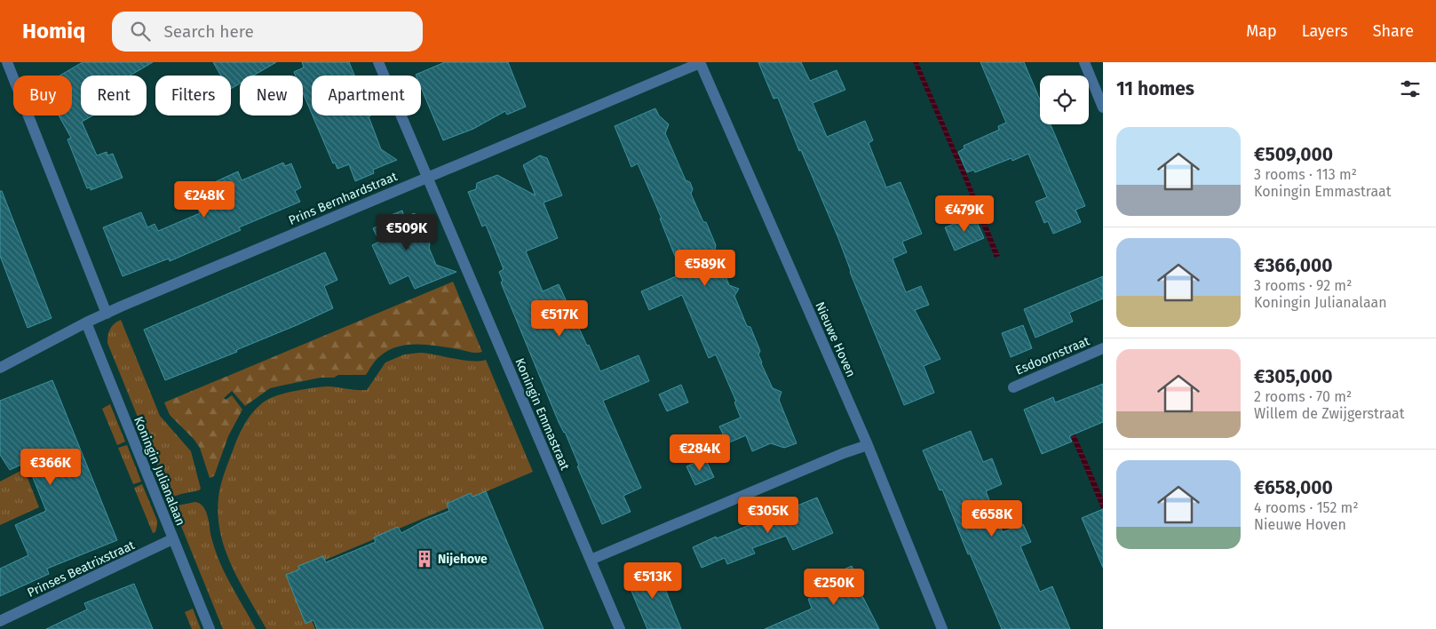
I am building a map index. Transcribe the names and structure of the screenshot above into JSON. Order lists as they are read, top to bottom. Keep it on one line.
{"streets":{"street":["Prins Bernhardstraat","Nieuwe Hoven","Esdoornstraat","Koningin Emmastraat","Koningin Julianalaan","Prinses Beatrixstraat"]},"crossings":[["Prins Bernhardstraat","Nieuwe Hoven"],["Prins Bernhardstraat","Koningin Emmastraat"],["Prins Bernhardstraat","Koningin Julianalaan"],["Koningin Julianalaan","Prinses Beatrixstraat"]],"places":{"building":["Nijehove"]},"page":{"header":"Homiq","search":"Search here","nav":["Map","Layers","Share"],"heading":"11 homes","chip":["Buy","Rent","Filters","New","Apartment"],"list":[{"name":"€509,000","note":"3 rooms · 113 m² · Koningin Emmastraat"},{"name":"€366,000","note":"3 rooms · 92 m² · Koningin Julianalaan"},{"name":"€305,000","note":"2 rooms · 70 m² · Willem de Zwijgerstraat"},{"name":"€658,000","note":"4 rooms · 152 m² · Nieuwe Hoven"}],"price":["€248K","€479K","€509K","€589K","€517K","€284K","€366K","€305K","€658K","€513K","€250K"]}}
